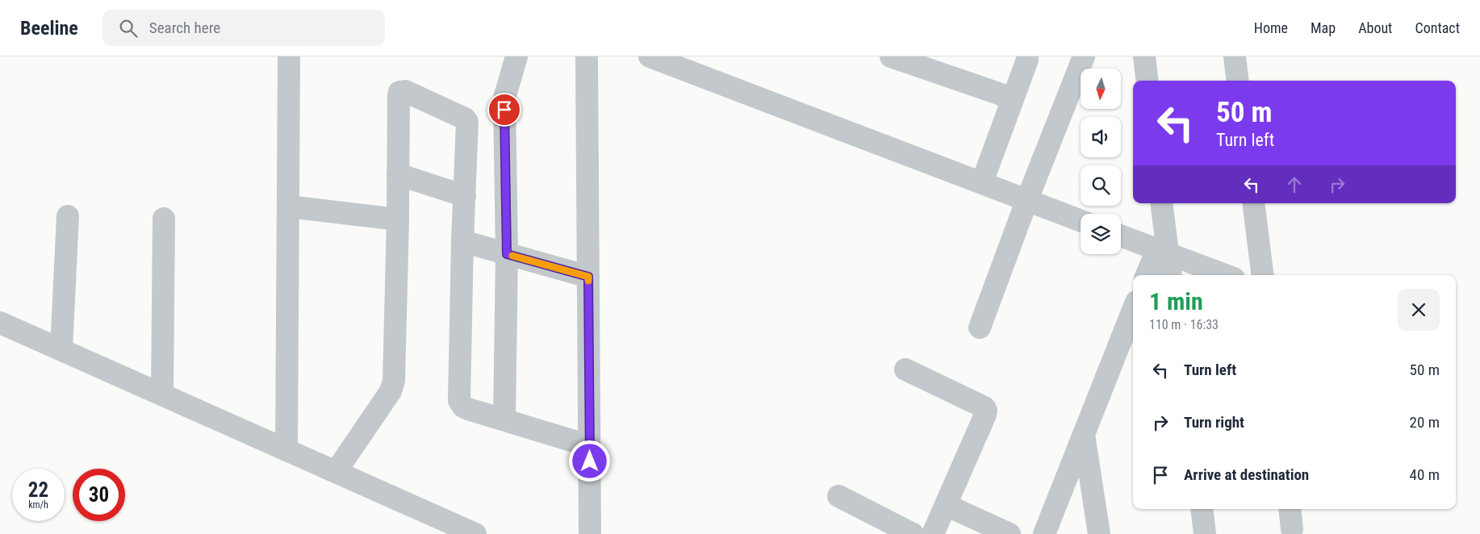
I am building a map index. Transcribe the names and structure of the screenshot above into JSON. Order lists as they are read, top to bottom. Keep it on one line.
{"north":"bottom","page":{"header":"Beeline","search":"Search here","nav":["Home","Map","About","Contact"],"turn":["50 m","Turn left"],"heading":["1 min","110 m · 16:33"],"list":[{"name":"Turn left","value":"50 m"},{"name":"Turn right","value":"20 m"},{"name":"Arrive at destination","value":"40 m"}],"speed":"22 km/h","limit":"30"}}
